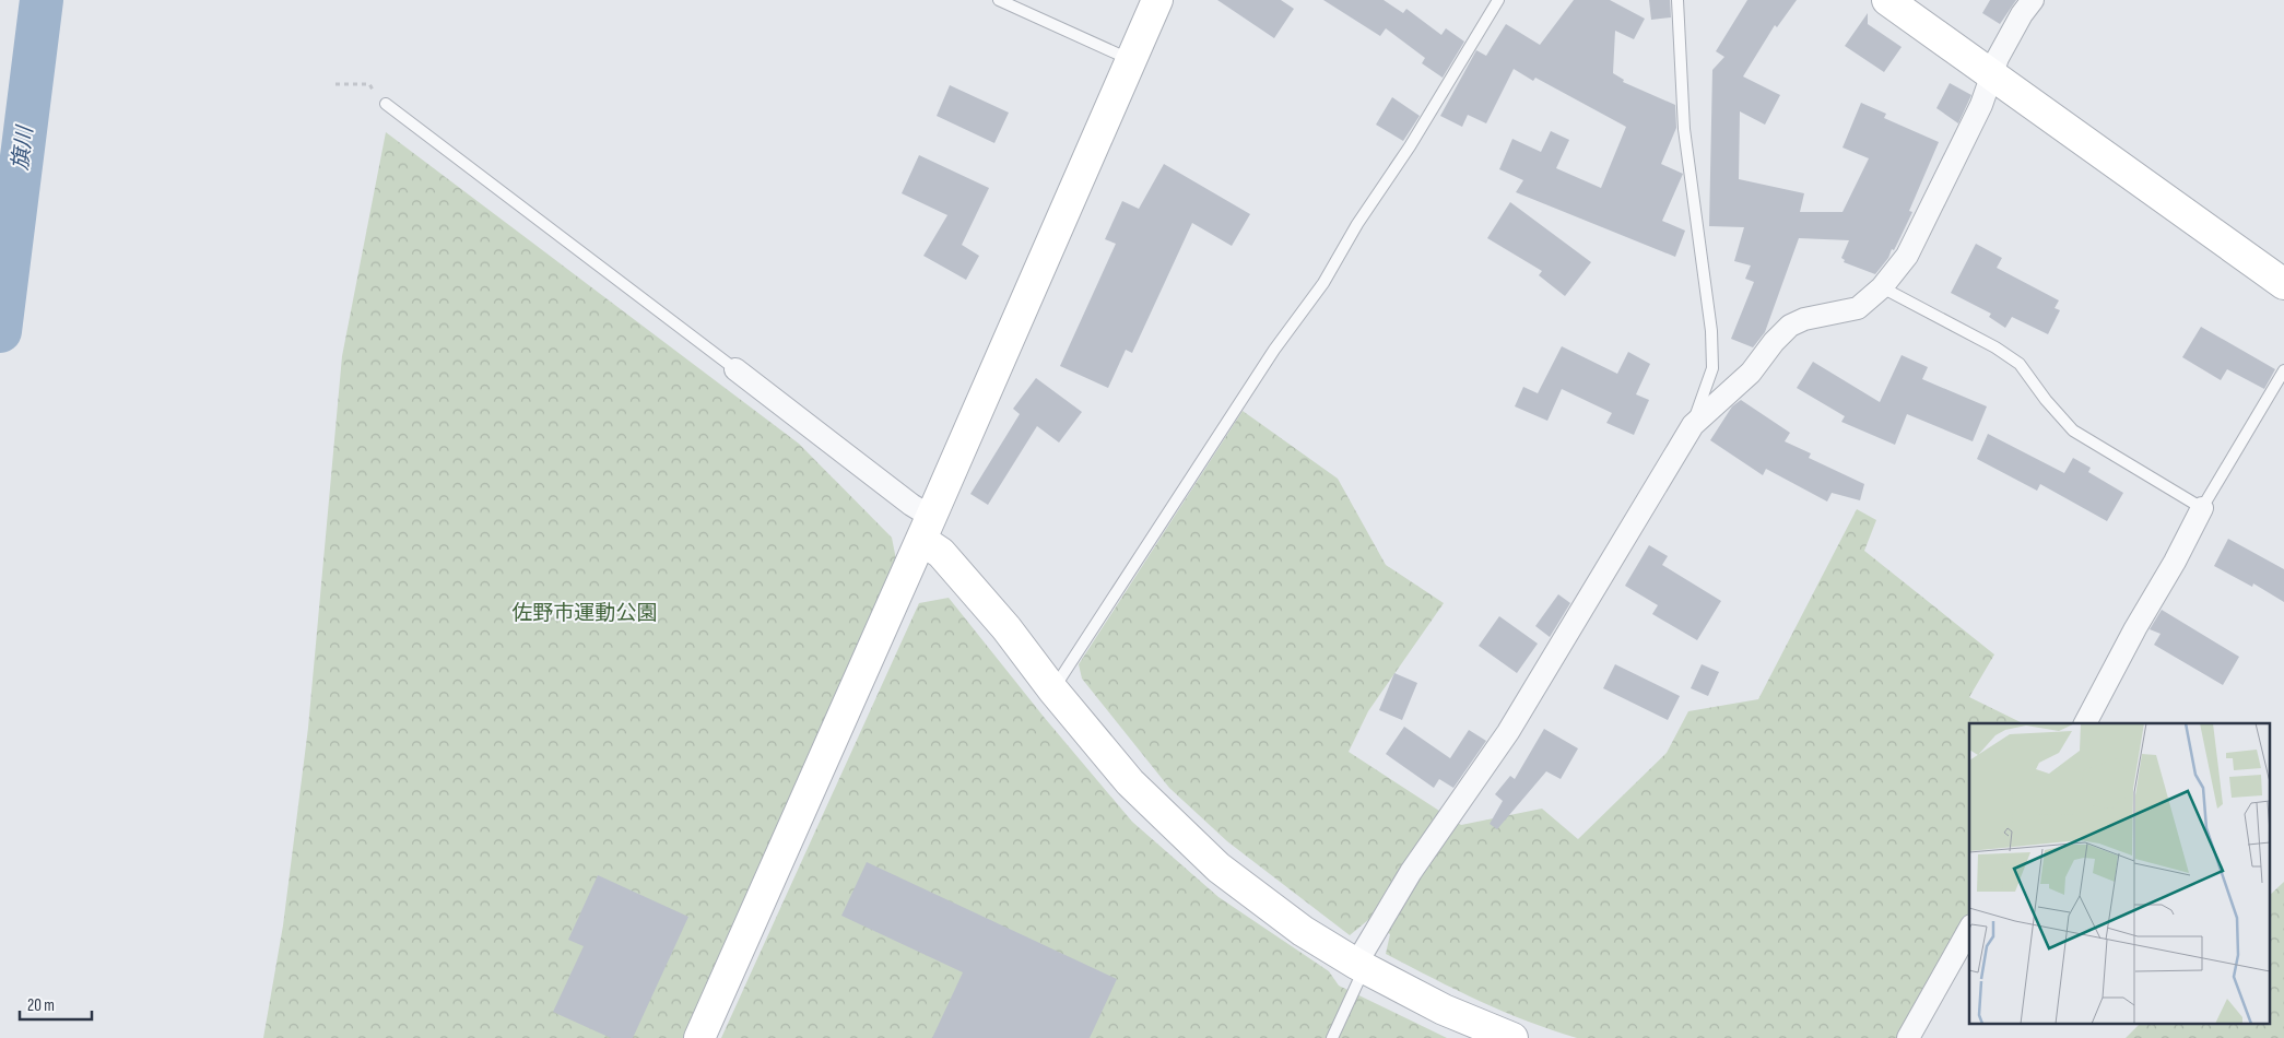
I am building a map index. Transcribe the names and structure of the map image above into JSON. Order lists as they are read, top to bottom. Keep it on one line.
{"water":["旗川"],"parks":["佐野市運動公園"],"scale_bar":"20 m"}
